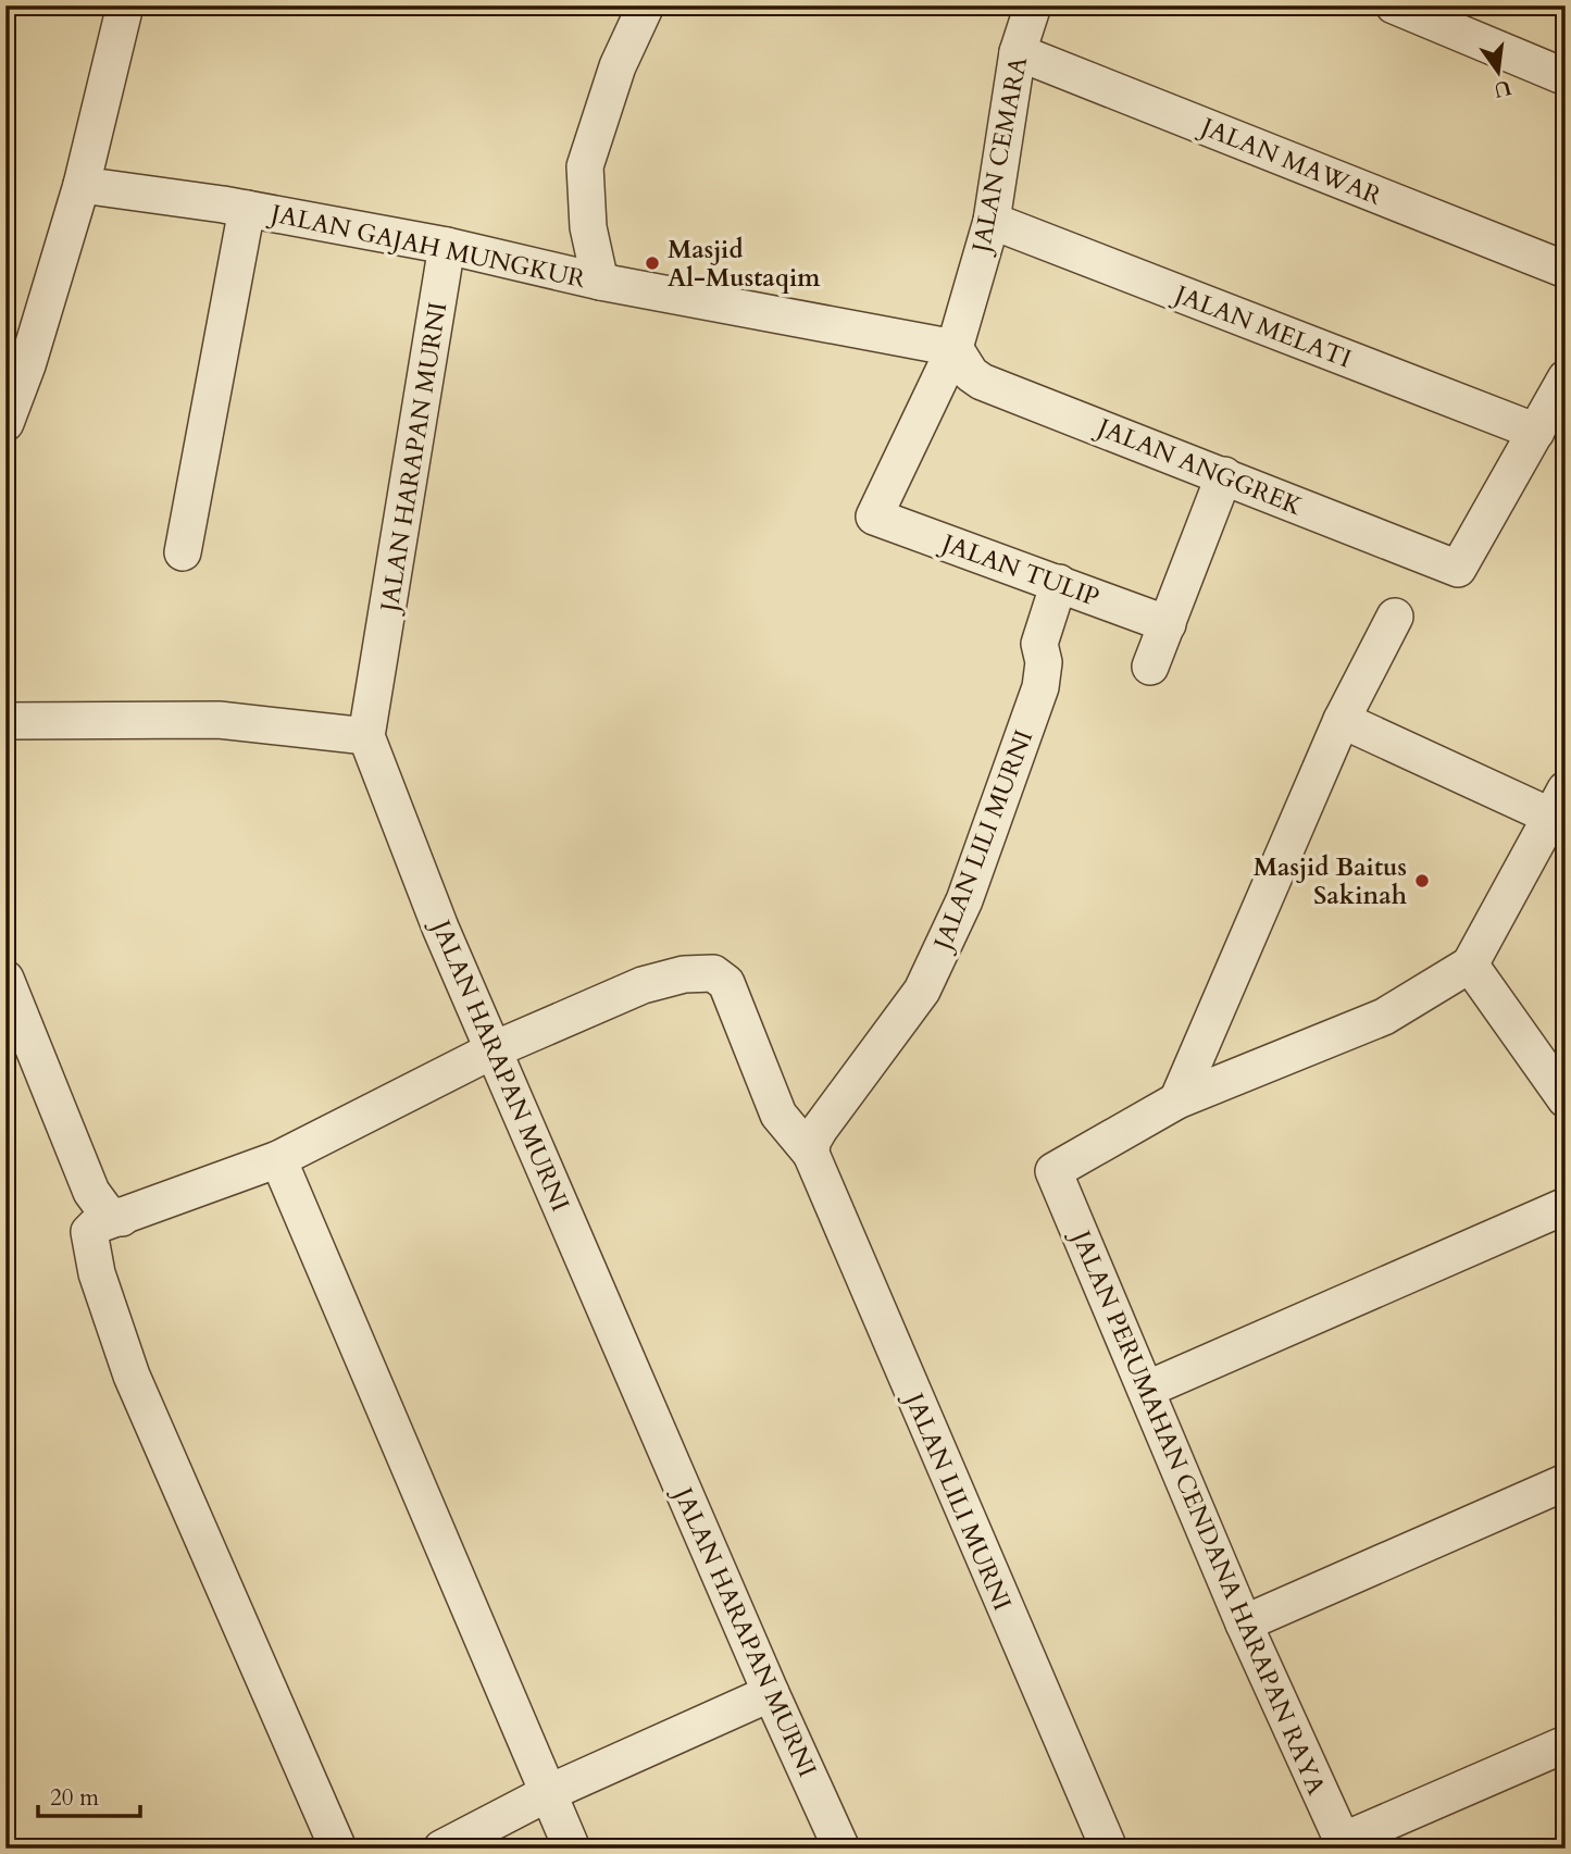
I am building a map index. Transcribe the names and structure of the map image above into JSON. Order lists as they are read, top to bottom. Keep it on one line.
{"streets":{"street":["JALAN CEMARA","JALAN MAWAR","JALAN GAJAH MUNGKUR","JALAN MELATI","JALAN HARAPAN MURNI","JALAN ANGGREK","JALAN TULIP","JALAN LILI MURNI","JALAN PERUMAHAN CENDANA HARAPAN RAYA"]},"crossings":[["JALAN CEMARA","JALAN MAWAR"],["JALAN CEMARA","JALAN GAJAH MUNGKUR"],["JALAN CEMARA","JALAN MELATI"],["JALAN CEMARA","JALAN ANGGREK"],["JALAN CEMARA","JALAN TULIP"],["JALAN GAJAH MUNGKUR","JALAN HARAPAN MURNI"],["JALAN GAJAH MUNGKUR","JALAN ANGGREK"],["JALAN MELATI","JALAN ANGGREK"],["JALAN HARAPAN MURNI","JALAN LILI MURNI"],["JALAN TULIP","JALAN LILI MURNI"]],"places":["Masjid Al-Mustaqim","Masjid Baitus Sakinah"],"scale_bar":"20 m","north":"bottom"}
